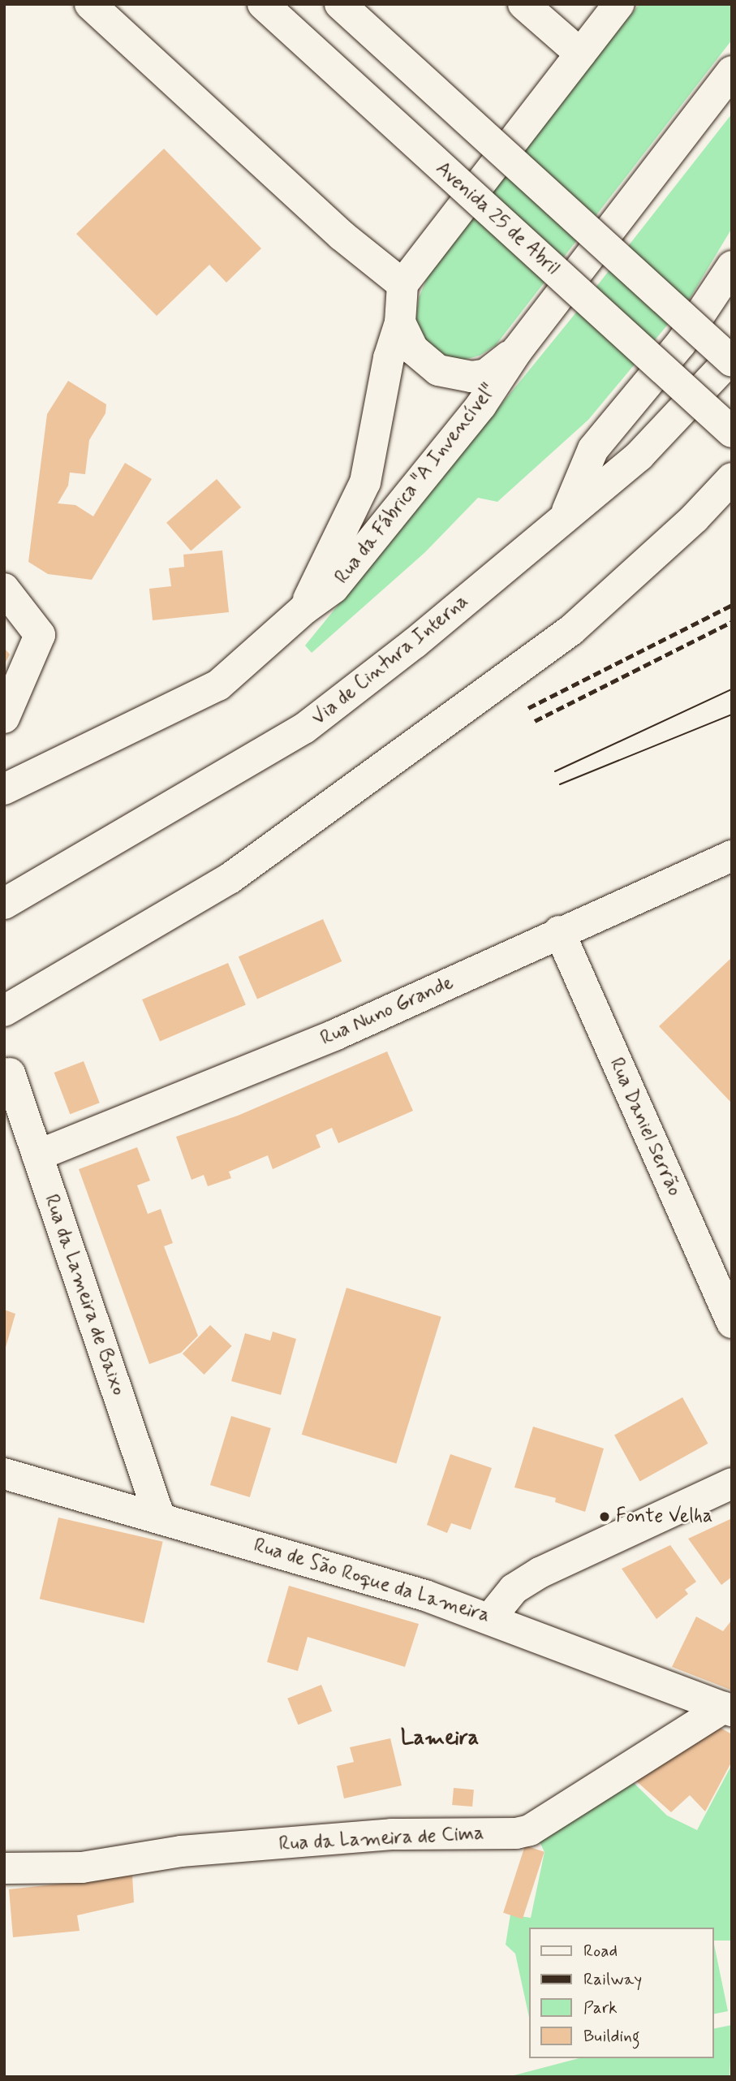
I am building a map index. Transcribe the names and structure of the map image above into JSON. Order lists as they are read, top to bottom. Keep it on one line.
{"streets":{"main road":["Avenida 25 de Abril","Rua da Fábrica \"A Invencível\"","Via de Cintura Interna","Rua Nuno Grande","Rua Daniel Serrão","Rua da Lameira de Baixo","Rua de São Roque da Lameira","Rua da Lameira de Cima"]},"crossings":[["Rua Nuno Grande","Rua Daniel Serrão"],["Rua Nuno Grande","Rua da Lameira de Baixo"],["Rua da Lameira de Baixo","Rua de São Roque da Lameira"],["Rua de São Roque da Lameira","Rua da Lameira de Cima"]],"districts":["Lameira"],"places":["Fonte Velha"],"legend":["Road","Railway","Park","Building"]}
